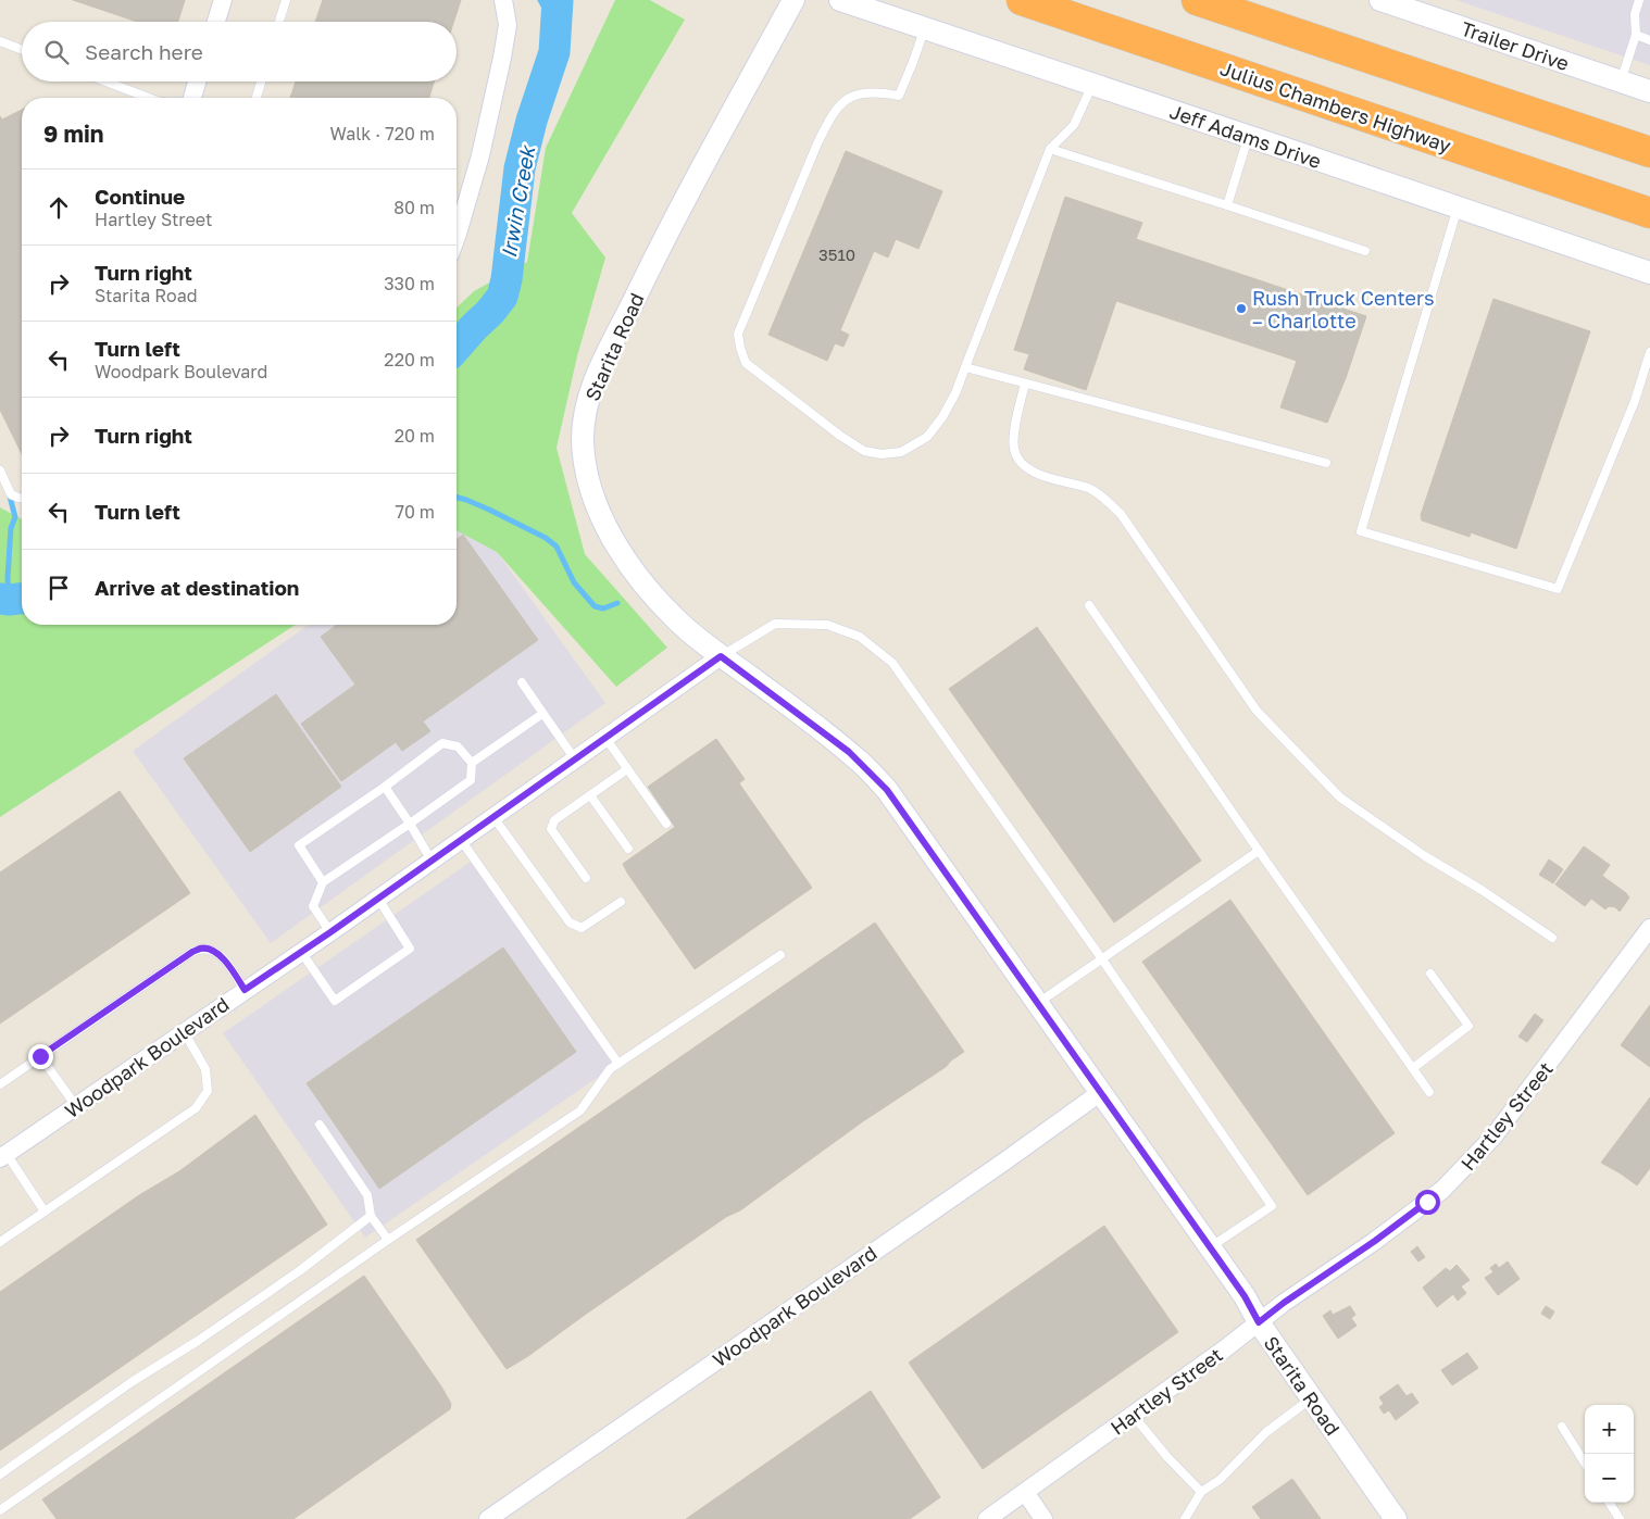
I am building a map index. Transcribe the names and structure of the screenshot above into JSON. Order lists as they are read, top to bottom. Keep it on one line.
{"streets":{"highway":["Julius Chambers Highway"],"street":["Trailer Drive","Jeff Adams Drive","Starita Road","Woodpark Boulevard","Hartley Street"]},"crossings":[["Starita Road","Woodpark Boulevard"],["Starita Road","Hartley Street"]],"water":["Irwin Creek"],"places":["Rush Truck Centers – Charlotte"],"house_numbers":["3510"],"page":{"search":"Search here","heading":["9 min","Walk · 720 m"],"list":[["Continue","Hartley Street","80 m"],["Turn right","Starita Road","330 m"],["Turn left","Woodpark Boulevard","220 m"],["Turn right","20 m"],["Turn left","70 m"],"Arrive at destination"],"map_buttons":["+","−"]}}
